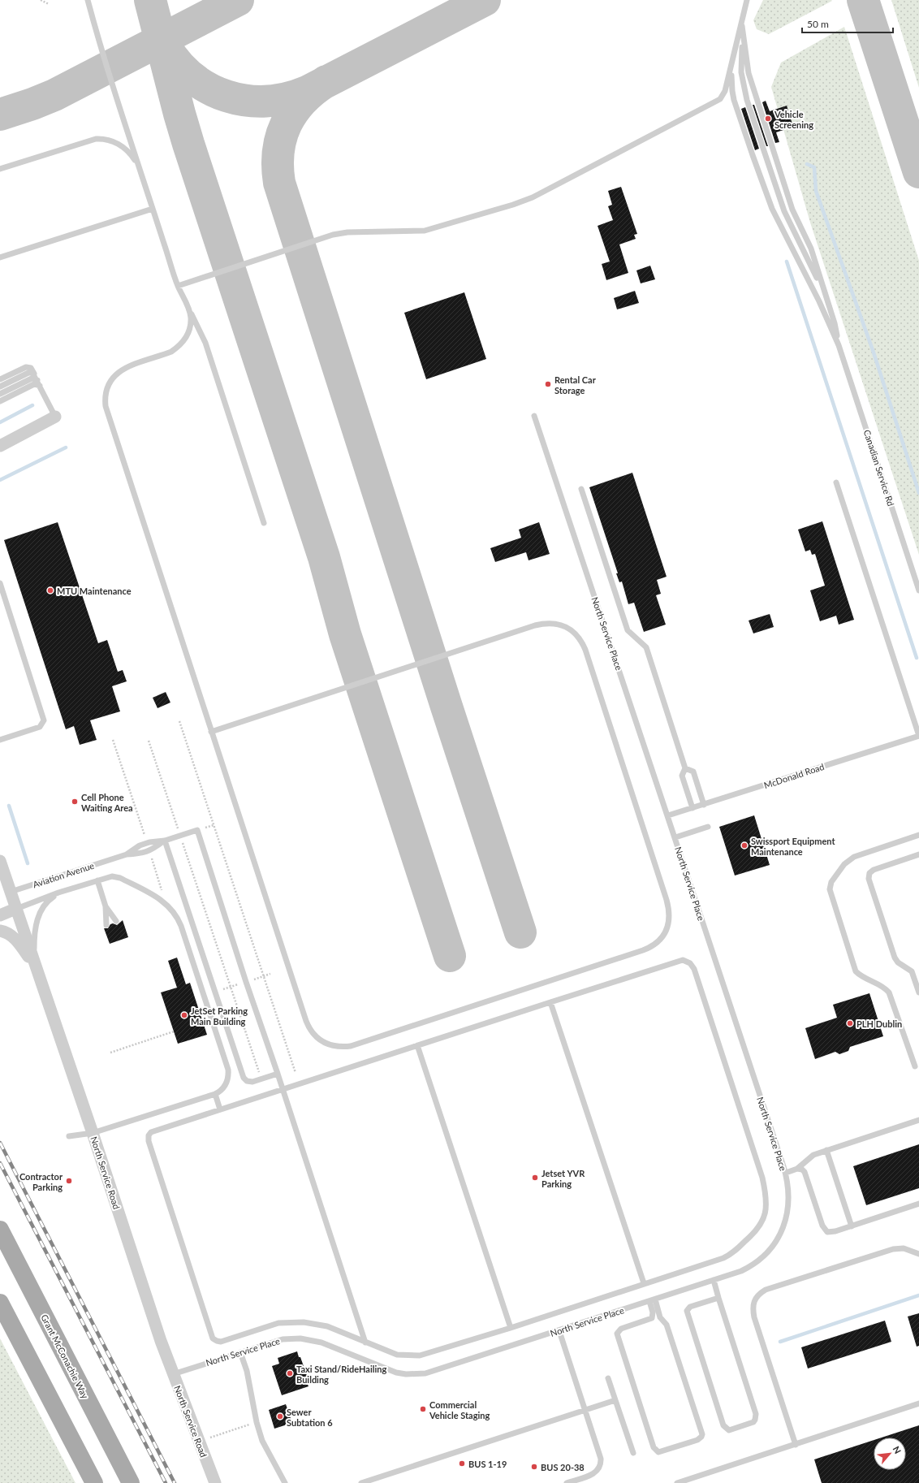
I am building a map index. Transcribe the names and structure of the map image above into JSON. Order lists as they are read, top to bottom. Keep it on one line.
{"streets":{"main road":["Grant McConachie Way"],"street":["Aviation Avenue","North Service Road"],"lane":["Canadian Service Rd","North Service Place","McDonald Road"]},"crossings":[["North Service Place","McDonald Road"],["North Service Place","North Service Road"],["Aviation Avenue","North Service Road"]],"places":["Vehicle Screening","Rental Car Storage","MTU Maintenance","Cell Phone Waiting Area","Swissport Equipment Maintenance","JetSet Parking Main Building","PLH Dublin","Jetset YVR Parking","Contractor Parking","Taxi Stand/RideHailing Building","Commercial Vehicle Staging","Sewer Subtation 6","BUS 1-19","BUS 20-38"],"scale_bar":"50 m","north":"top right"}
